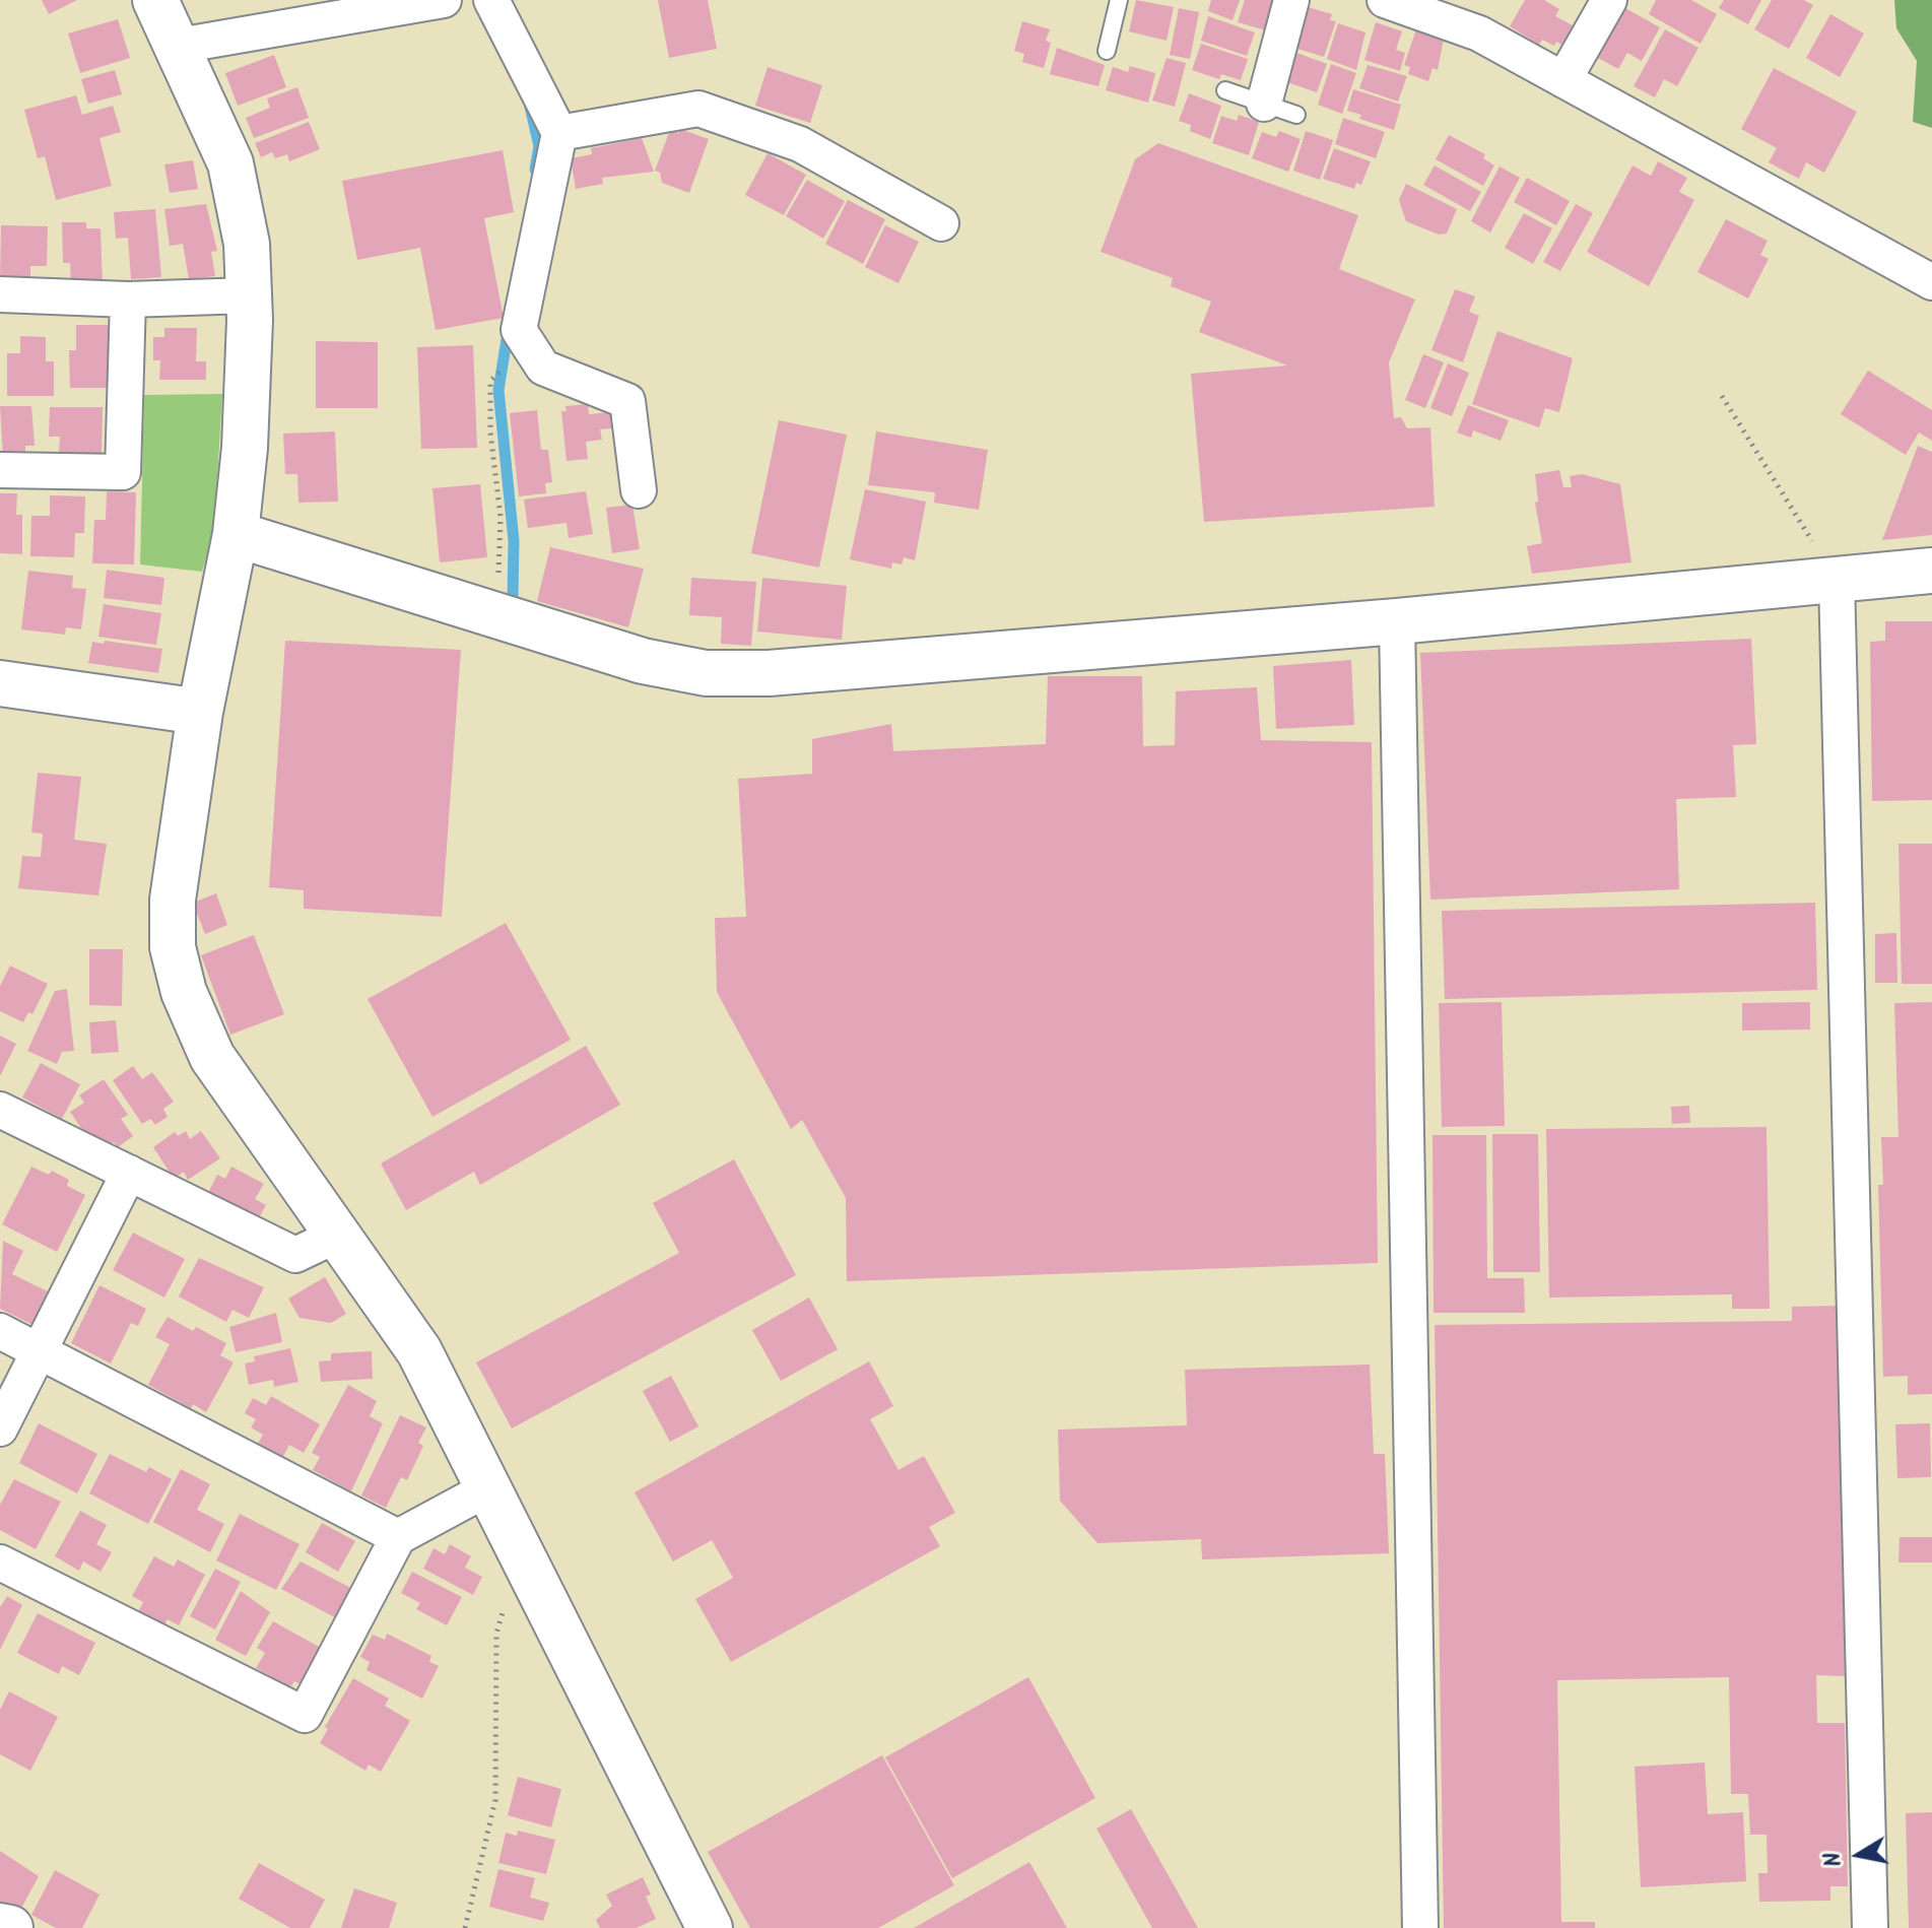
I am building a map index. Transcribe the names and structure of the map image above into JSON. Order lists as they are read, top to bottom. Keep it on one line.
{"north":"left"}
